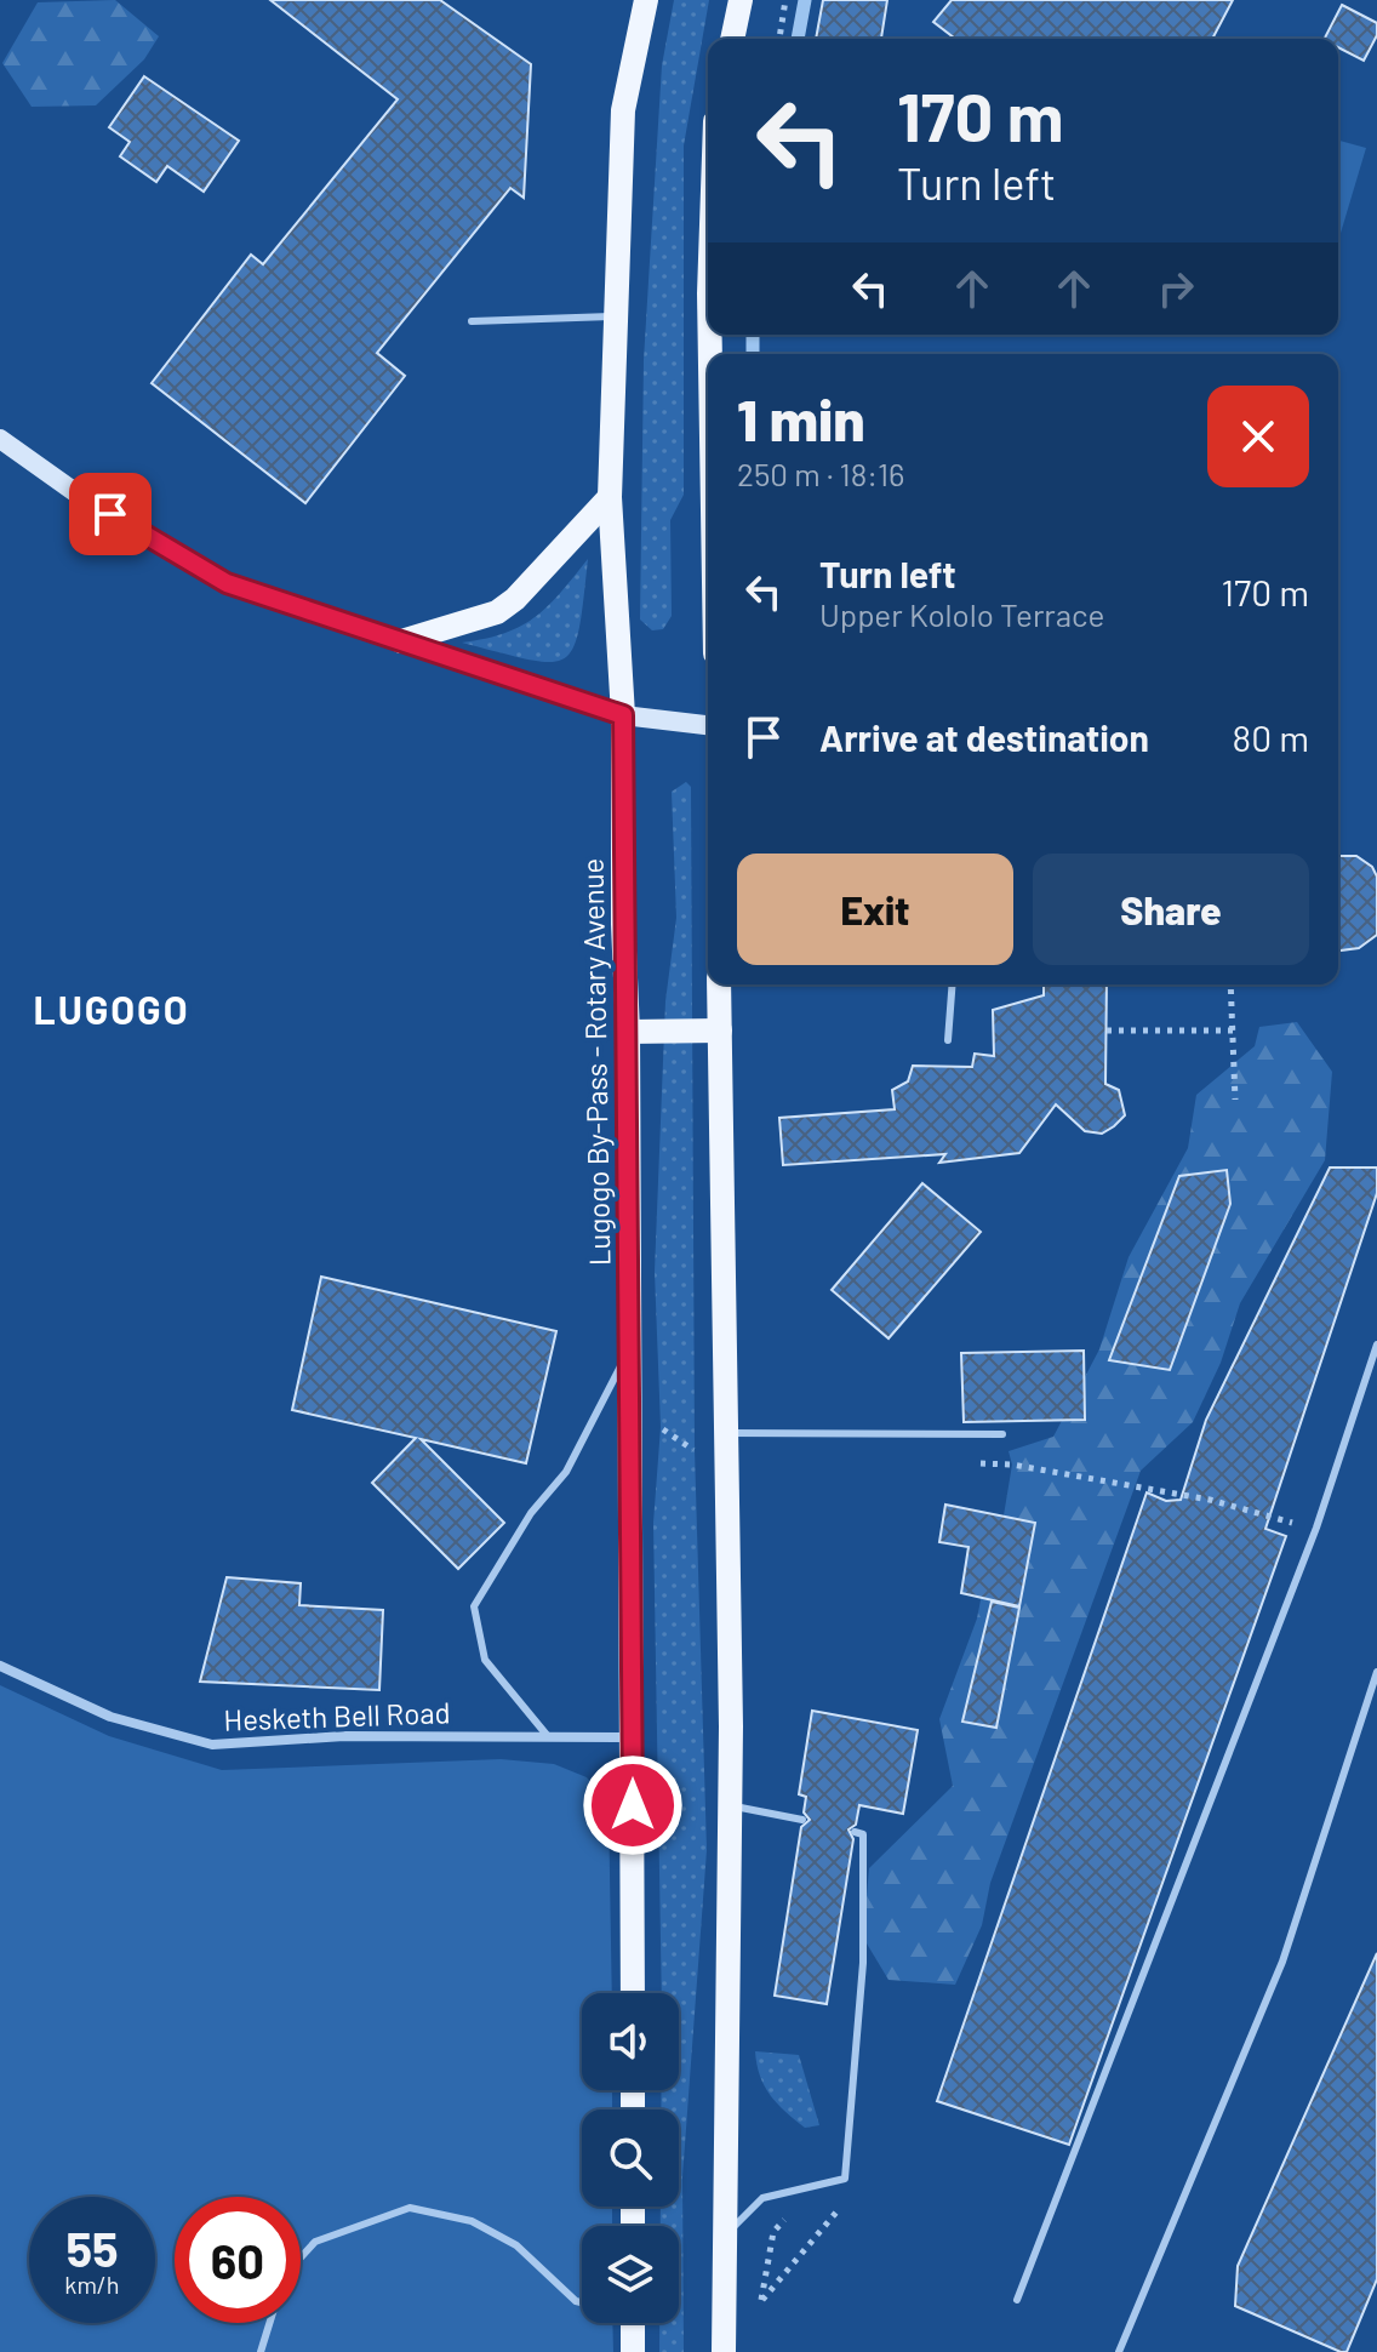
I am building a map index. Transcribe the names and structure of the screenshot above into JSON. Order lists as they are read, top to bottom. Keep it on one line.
{"streets":{"main road":["Lugogo By-Pass - Rotary Avenue"],"street":["Hesketh Bell Road"]},"crossings":[["Lugogo By-Pass - Rotary Avenue","Hesketh Bell Road"]],"districts":["LUGOGO"],"page":{"turn":["170 m","Turn left"],"heading":["1 min","250 m · 18:16"],"list":[{"name":"Turn left","note":"Upper Kololo Terrace","value":"170 m"},{"name":"Arrive at destination","value":"80 m"}],"buttons":["Exit","Share"],"speed":"55 km/h","limit":"60"}}
